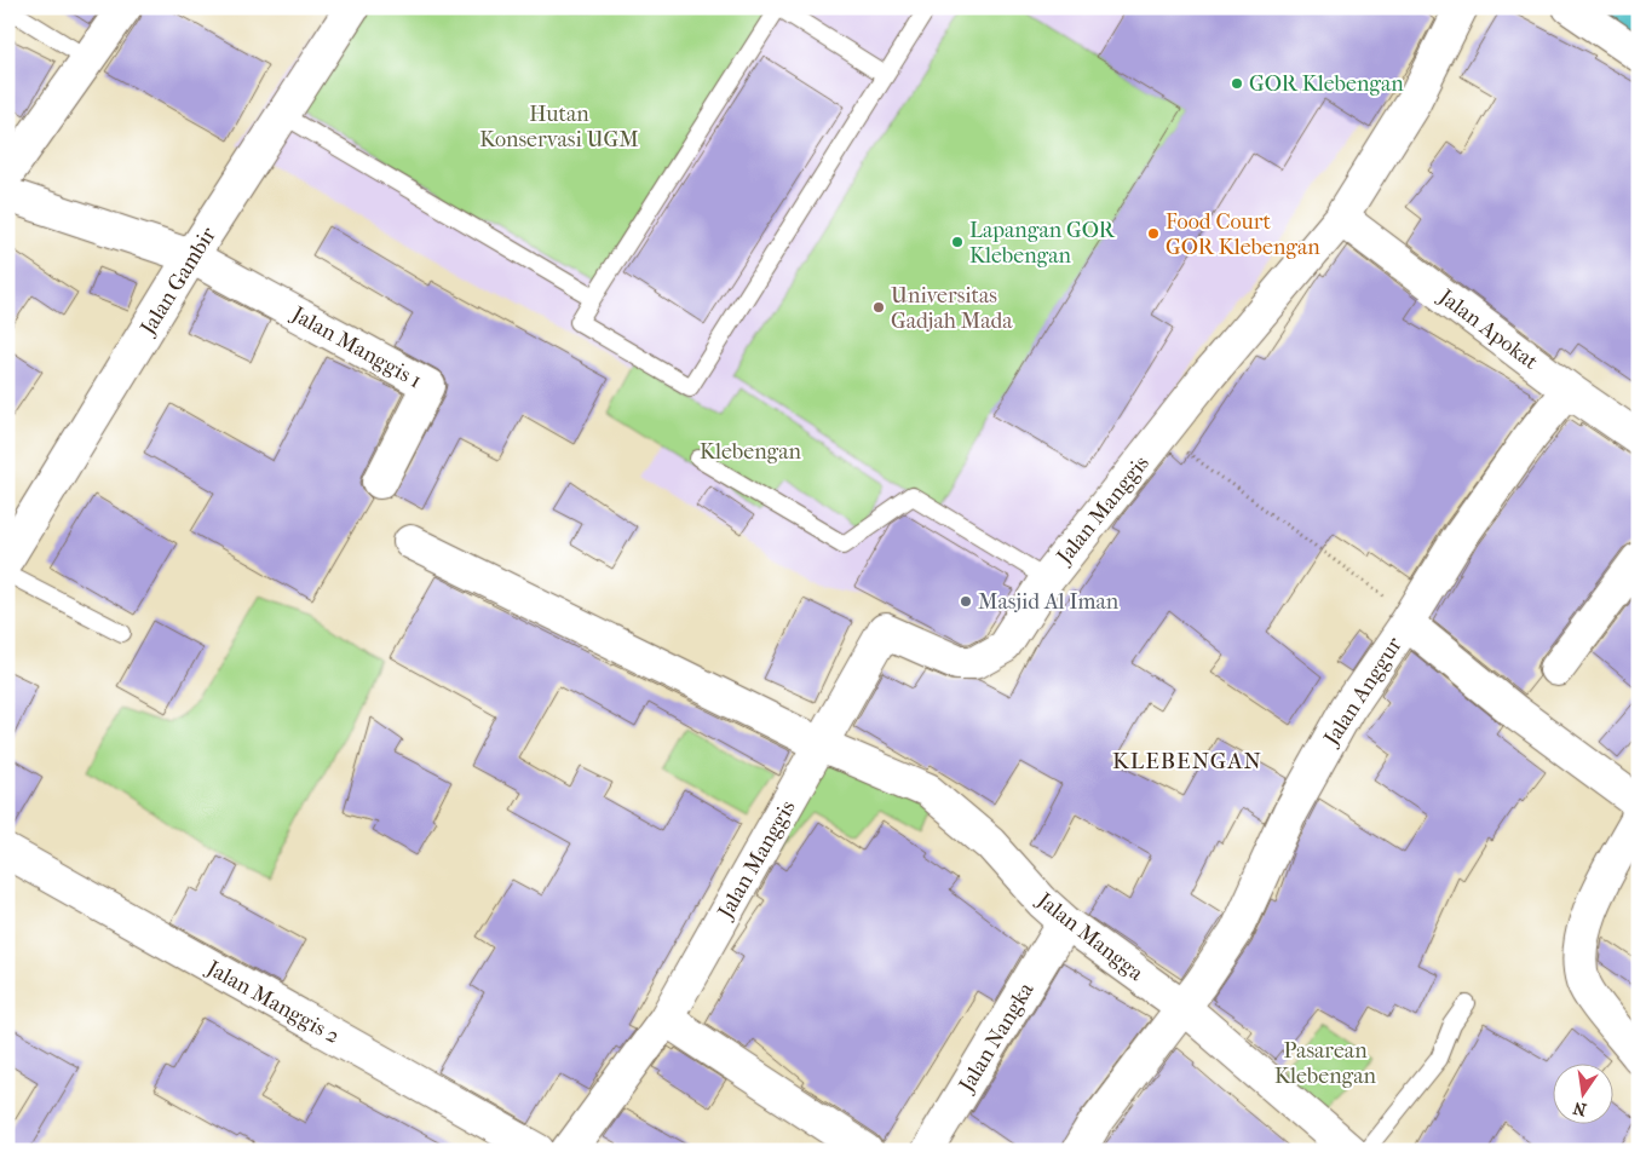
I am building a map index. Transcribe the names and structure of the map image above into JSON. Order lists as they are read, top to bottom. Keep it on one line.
{"streets":{"street":["Jalan Gambir","Jalan Apokat","Jalan Manggis 1","Jalan Manggis","Jalan Anggur","Jalan Mangga","Jalan Manggis 2","Jalan Nangka"]},"crossings":[["Jalan Gambir","Jalan Manggis 1"],["Jalan Apokat","Jalan Manggis"],["Jalan Apokat","Jalan Anggur"],["Jalan Manggis","Jalan Mangga"],["Jalan Anggur","Jalan Mangga"],["Jalan Mangga","Jalan Nangka"]],"districts":["KLEBENGAN"],"parks":["Hutan Konservasi UGM","Klebengan","Pasarean Klebengan"],"places":["GOR Klebengan","Food Court GOR Klebengan","Lapangan GOR Klebengan","Universitas Gadjah Mada","Masjid Al Iman"],"north":"bottom"}
